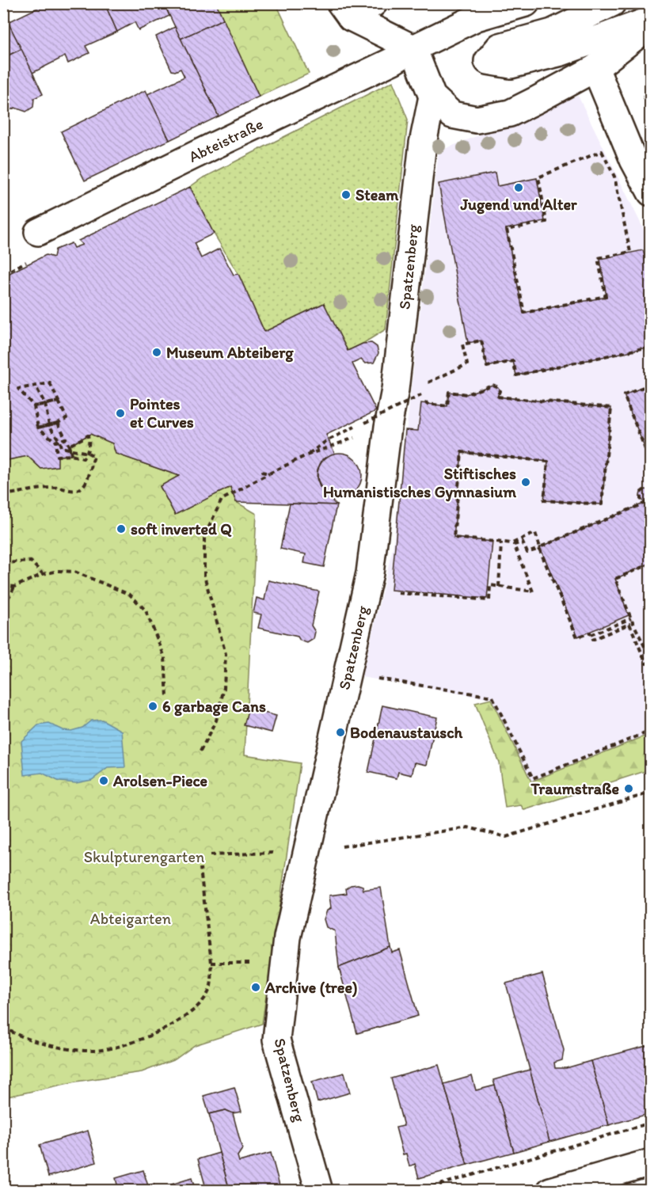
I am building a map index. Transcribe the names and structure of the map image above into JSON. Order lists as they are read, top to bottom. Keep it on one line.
{"streets":{"street":["Abteistraße","Spatzenberg"]},"parks":["Skulpturengarten","Abteigarten"],"places":["Jugend und Alter","Steam","Museum Abteiberg","Pointes et Curves","Stiftisches Humanistisches Gymnasium","soft inverted Q","6 garbage Cans","Bodenaustausch","Arolsen-Piece","Traumstraße","Archive (tree)"]}
